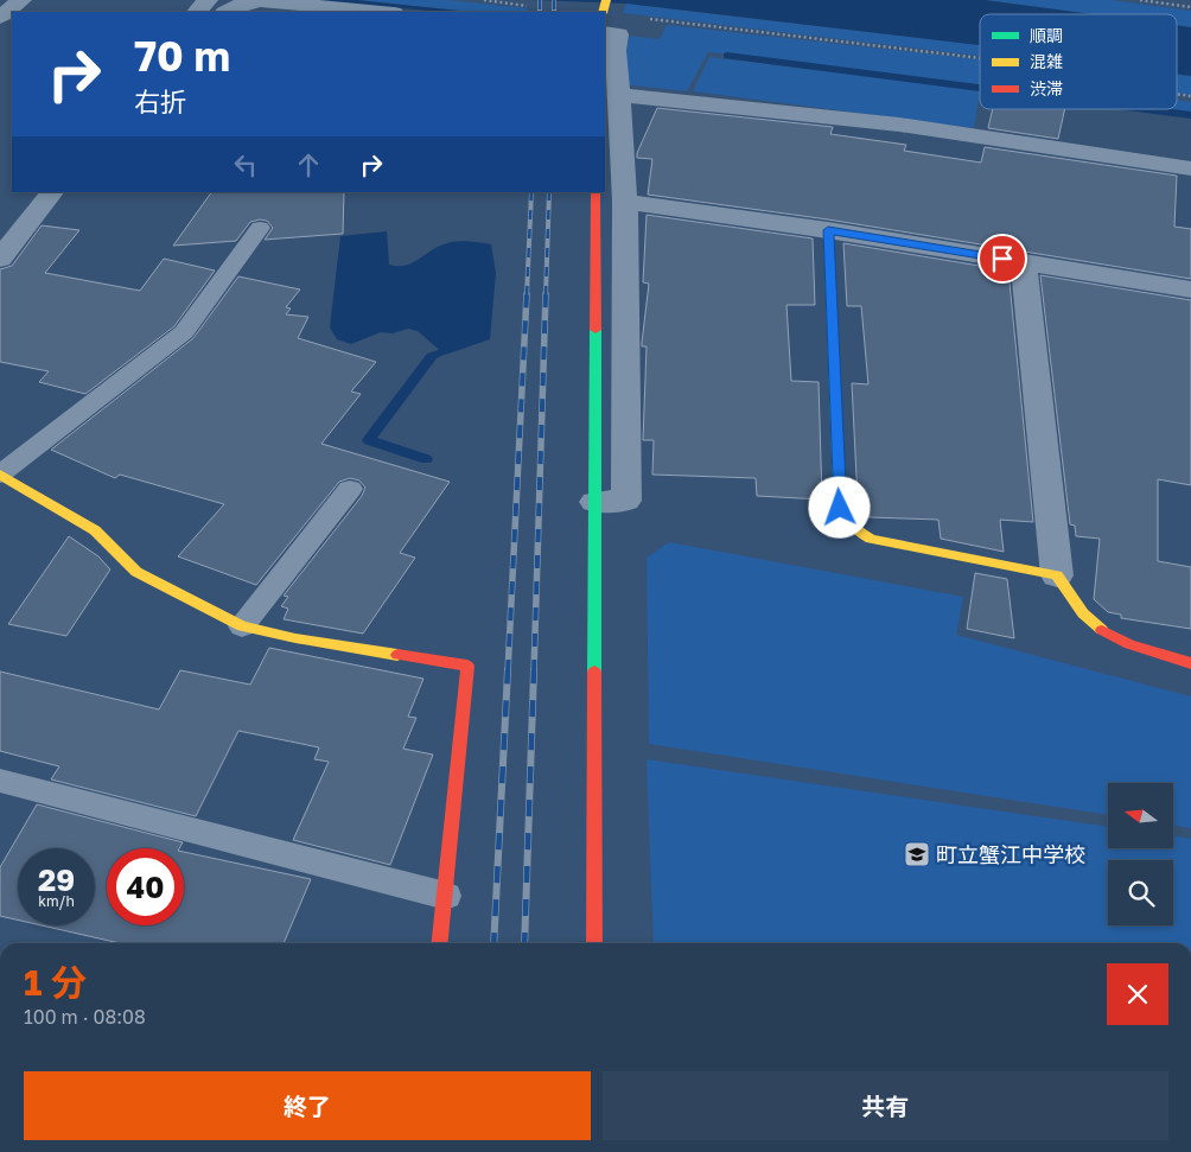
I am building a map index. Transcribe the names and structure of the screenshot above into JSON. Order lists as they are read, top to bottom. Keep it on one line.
{"places":{"school or university":["町立蟹江中学校"]},"legend":["順調","混雑","渋滞"],"north":"left","page":{"turn":["70 m","右折"],"speed":"29 km/h","limit":"40","heading":["1 分","100 m · 08:08"],"buttons":["終了","共有"]}}
